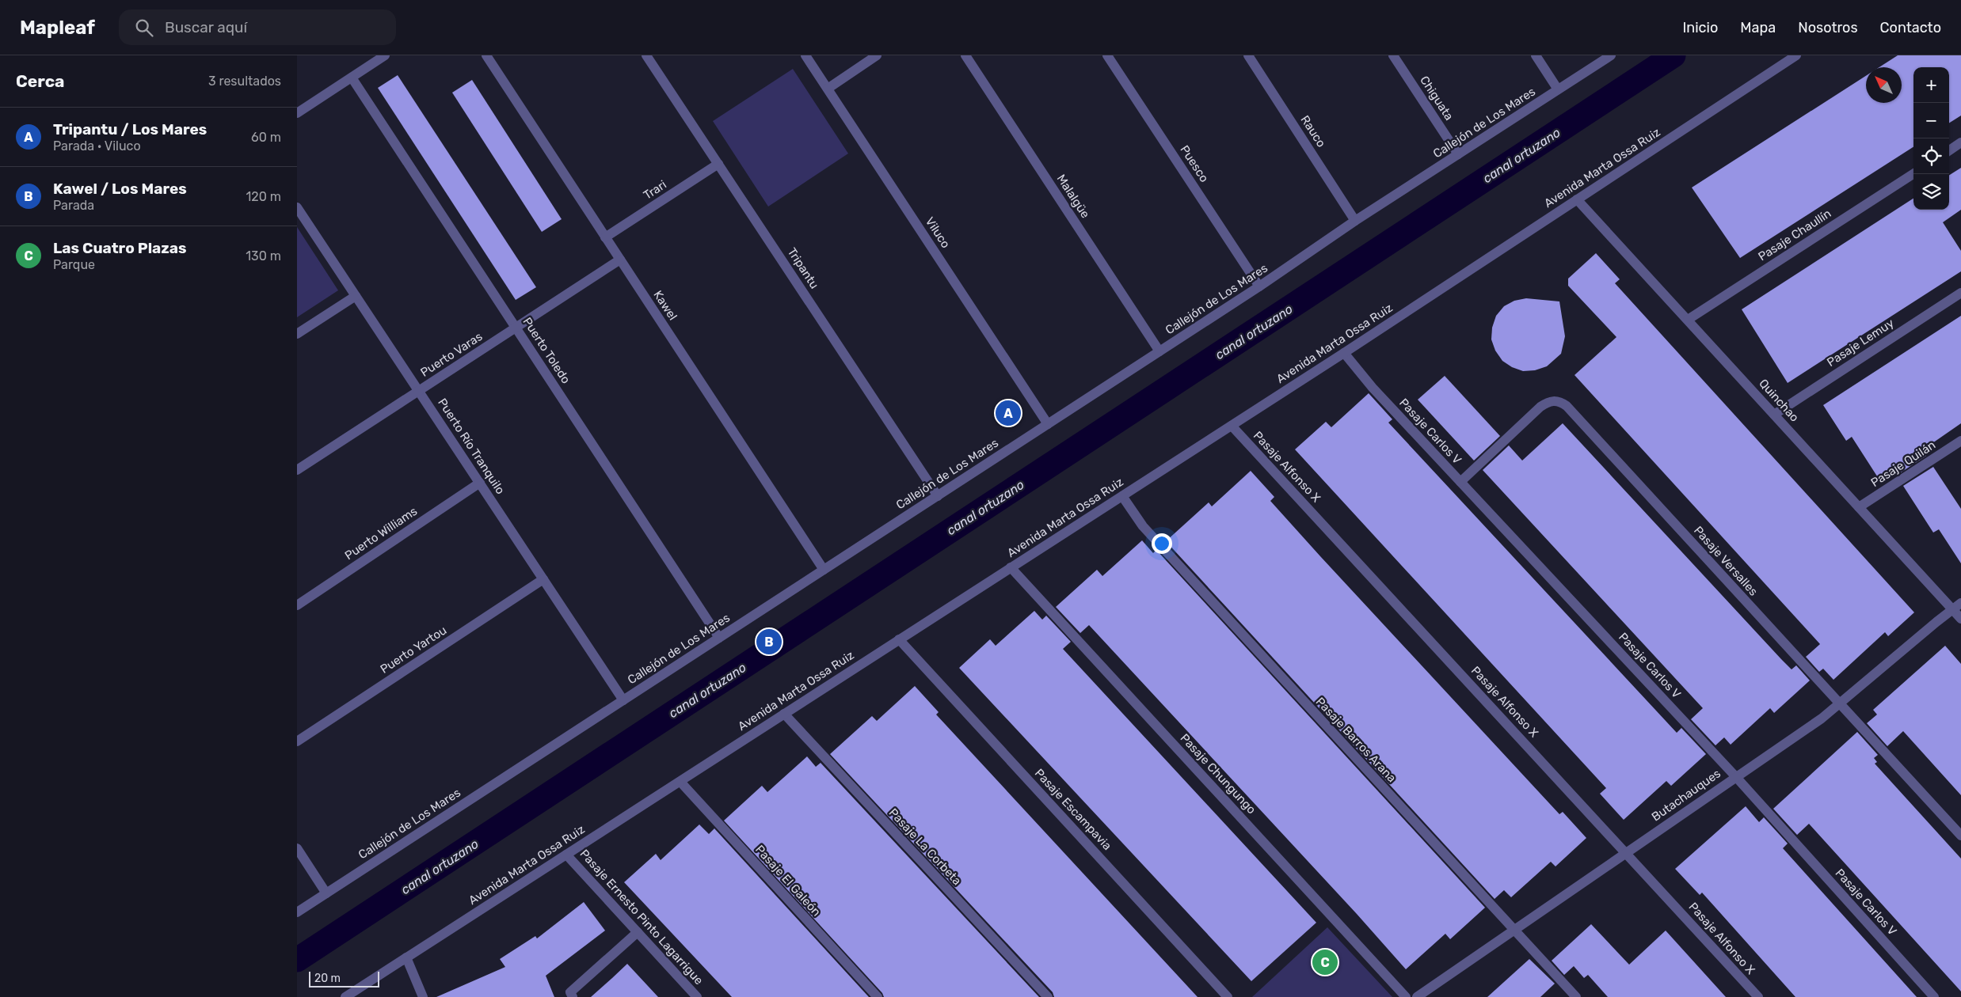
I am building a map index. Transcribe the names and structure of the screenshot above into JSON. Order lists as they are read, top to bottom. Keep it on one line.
{"streets":{"street":["Chiguata","Callejón de Los Mares","Rauco","Puesco","Avenida Marta Ossa Ruiz","Trari","Malalgüe","Viluco","Pasaje Chaullín","Tripantu","Kawel","Pasaje Lemuy","Puerto Toledo","Puerto Varas","Quinchao","Pasaje Carlos V","Puerto Río Tranquilo","Pasaje Quilán","Pasaje Alfonso X","Puerto Williams","Pasaje Versalles","Puerto Yartou","Pasaje Barros Arana","Pasaje Chungungo","Butachauques","Pasaje Escampavia","Pasaje La Corbeta","Pasaje El Galeón","Pasaje Ernesto Pinto Lagarrigue"]},"crossings":[["Chiguata","Callejón de Los Mares"],["Callejón de Los Mares","Rauco"],["Callejón de Los Mares","Puesco"],["Callejón de Los Mares","Malalgüe"],["Callejón de Los Mares","Viluco"],["Callejón de Los Mares","Tripantu"],["Callejón de Los Mares","Kawel"],["Callejón de Los Mares","Puerto Toledo"],["Callejón de Los Mares","Puerto Río Tranquilo"],["Avenida Marta Ossa Ruiz","Quinchao"],["Avenida Marta Ossa Ruiz","Pasaje Carlos V"],["Avenida Marta Ossa Ruiz","Pasaje Alfonso X"],["Avenida Marta Ossa Ruiz","Pasaje Barros Arana"],["Avenida Marta Ossa Ruiz","Pasaje Chungungo"],["Avenida Marta Ossa Ruiz","Pasaje Escampavia"],["Avenida Marta Ossa Ruiz","Pasaje La Corbeta"],["Avenida Marta Ossa Ruiz","Pasaje El Galeón"],["Avenida Marta Ossa Ruiz","Pasaje Ernesto Pinto Lagarrigue"],["Trari","Tripantu"],["Trari","Kawel"],["Pasaje Chaullín","Quinchao"],["Kawel","Puerto Varas"],["Pasaje Lemuy","Quinchao"],["Puerto Toledo","Puerto Varas"],["Puerto Varas","Puerto Río Tranquilo"],["Quinchao","Pasaje Quilán"],["Quinchao","Butachauques"],["Pasaje Carlos V","Pasaje Versalles"],["Pasaje Carlos V","Butachauques"],["Puerto Río Tranquilo","Puerto Williams"],["Puerto Río Tranquilo","Puerto Yartou"],["Pasaje Alfonso X","Butachauques"],["Pasaje Versalles","Butachauques"],["Pasaje Barros Arana","Butachauques"]],"water":["canal ortuzano"],"scale_bar":"20 m","north":"top left","page":{"header":"Mapleaf","search":"Buscar aquí","nav":["Inicio","Mapa","Nosotros","Contacto"],"heading":["Cerca","3 resultados"],"map_buttons":["+","−"],"list":[{"mark":"A","name":"Tripantu / Los Mares","note":"Parada · Viluco","value":"60 m"},{"mark":"B","name":"Kawel / Los Mares","note":"Parada","value":"120 m"},{"mark":"C","name":"Las Cuatro Plazas","note":"Parque","value":"130 m"}],"pins":["A","B","C"],"scale":"20 m"}}
